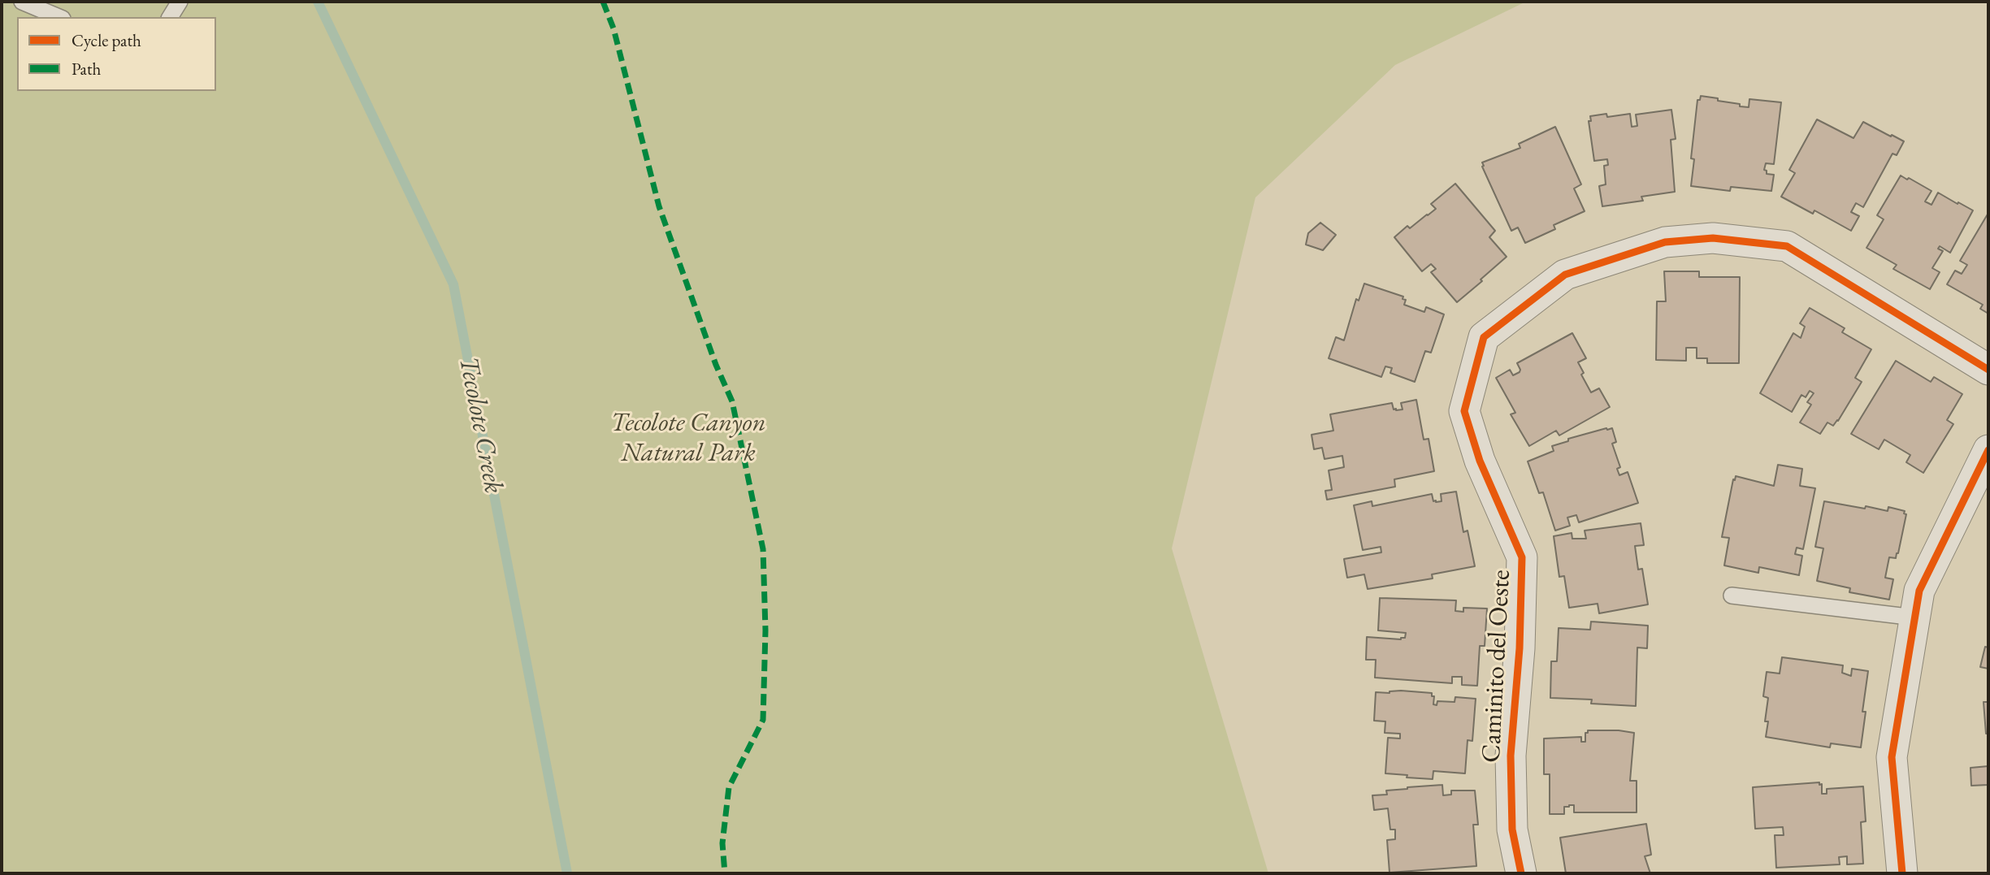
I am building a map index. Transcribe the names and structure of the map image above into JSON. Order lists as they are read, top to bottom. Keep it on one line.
{"streets":{"street":["Caminito del Oeste"]},"water":["Tecolote Creek"],"parks":["Tecolote Canyon Natural Park"],"legend":["Cycle path","Path"]}
